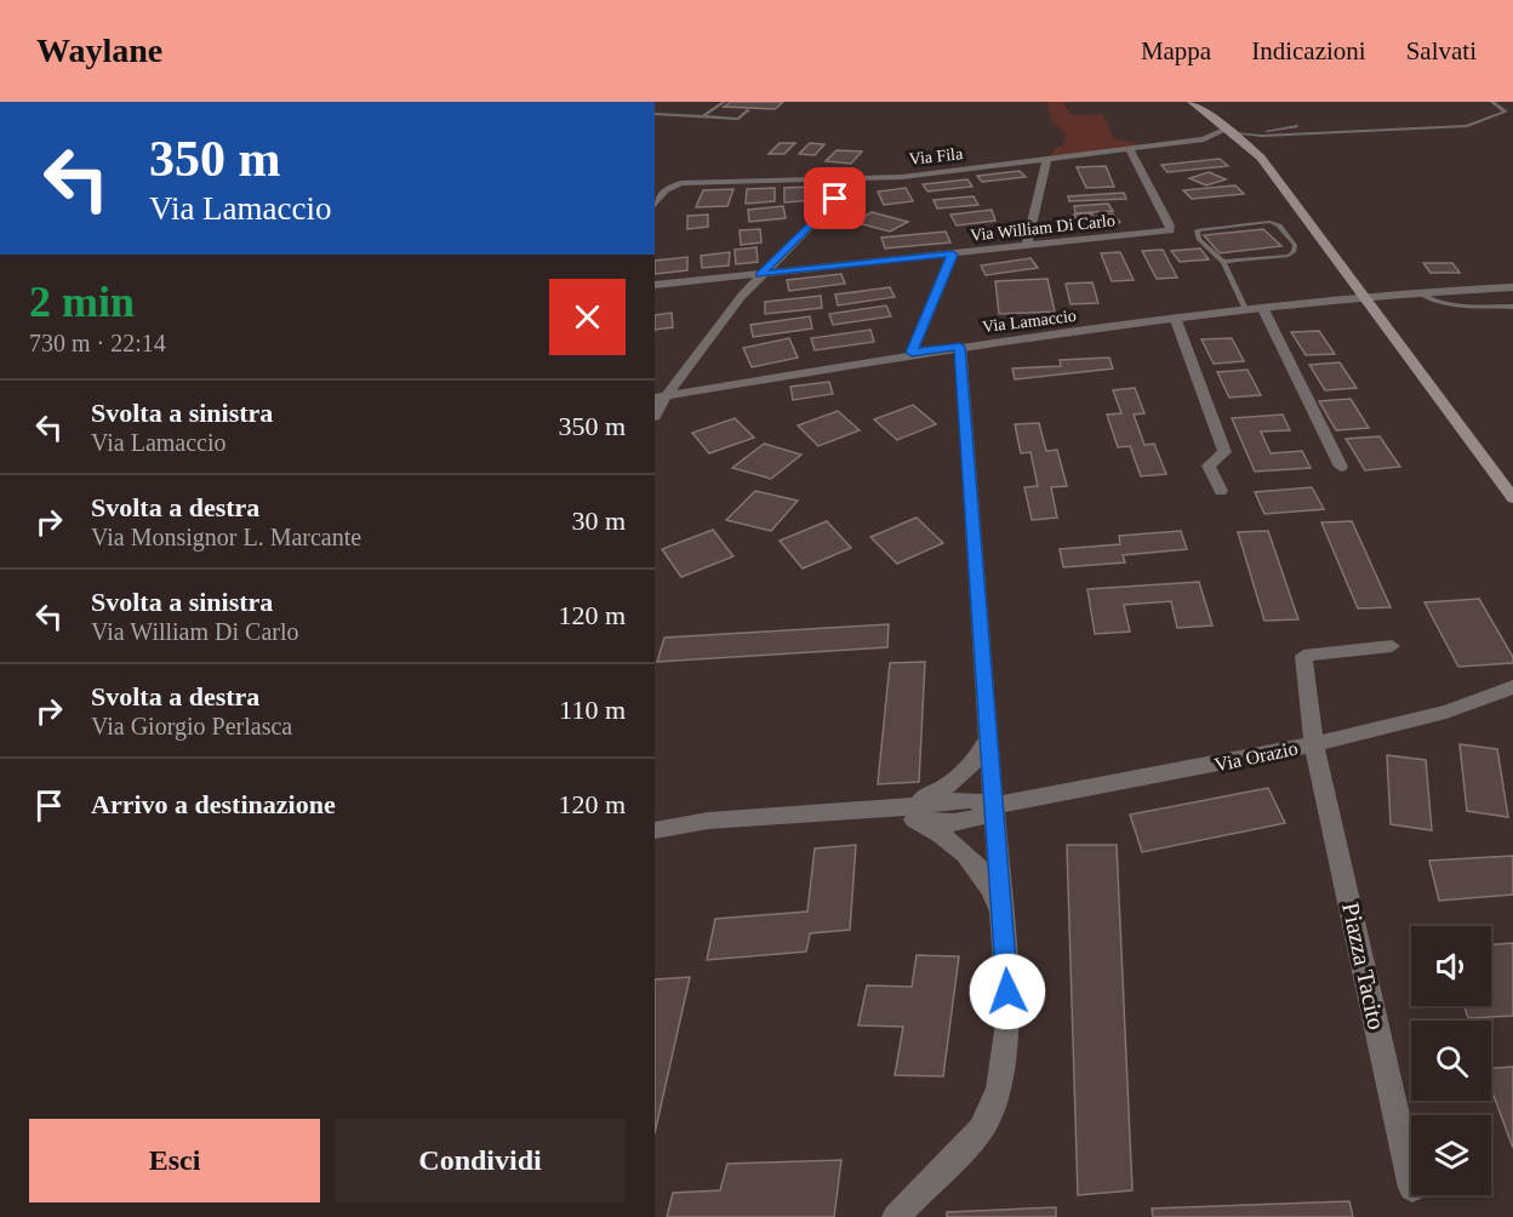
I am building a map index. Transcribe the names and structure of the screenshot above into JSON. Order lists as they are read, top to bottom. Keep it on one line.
{"streets":{"street":["Via Fila","Via William Di Carlo","Via Lamaccio","Via Orazio","Piazza Tacito"]},"crossings":[["Via Fila","Via William Di Carlo"],["Via Orazio","Piazza Tacito"]],"page":{"header":"Waylane","nav":["Mappa","Indicazioni","Salvati"],"turn":["350 m","Via Lamaccio"],"heading":["2 min","730 m · 22:14"],"list":[{"name":"Svolta a sinistra","note":"Via Lamaccio","value":"350 m"},{"name":"Svolta a destra","note":"Via Monsignor L. Marcante","value":"30 m"},{"name":"Svolta a sinistra","note":"Via William Di Carlo","value":"120 m"},{"name":"Svolta a destra","note":"Via Giorgio Perlasca","value":"110 m"},{"name":"Arrivo a destinazione","value":"120 m"}],"buttons":["Esci","Condividi"]}}
